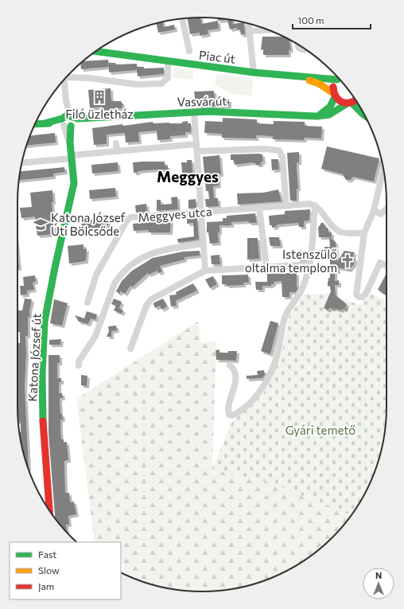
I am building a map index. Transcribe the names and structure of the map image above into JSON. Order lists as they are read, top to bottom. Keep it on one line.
{"streets":{"street":["Piac út","Vasvár út","Meggyes utca","Katona József út"]},"crossings":[["Vasvár út","Katona József út"]],"districts":["Meggyes"],"parks":["Gyári temető"],"places":{"building":["Filó üzletház"],"school or university":["Katona József Úti Bölcsőde"],"church":["Istenszülő oltalma templom"]},"legend":["Fast","Slow","Jam"],"scale_bar":"100 m","north":"top"}
